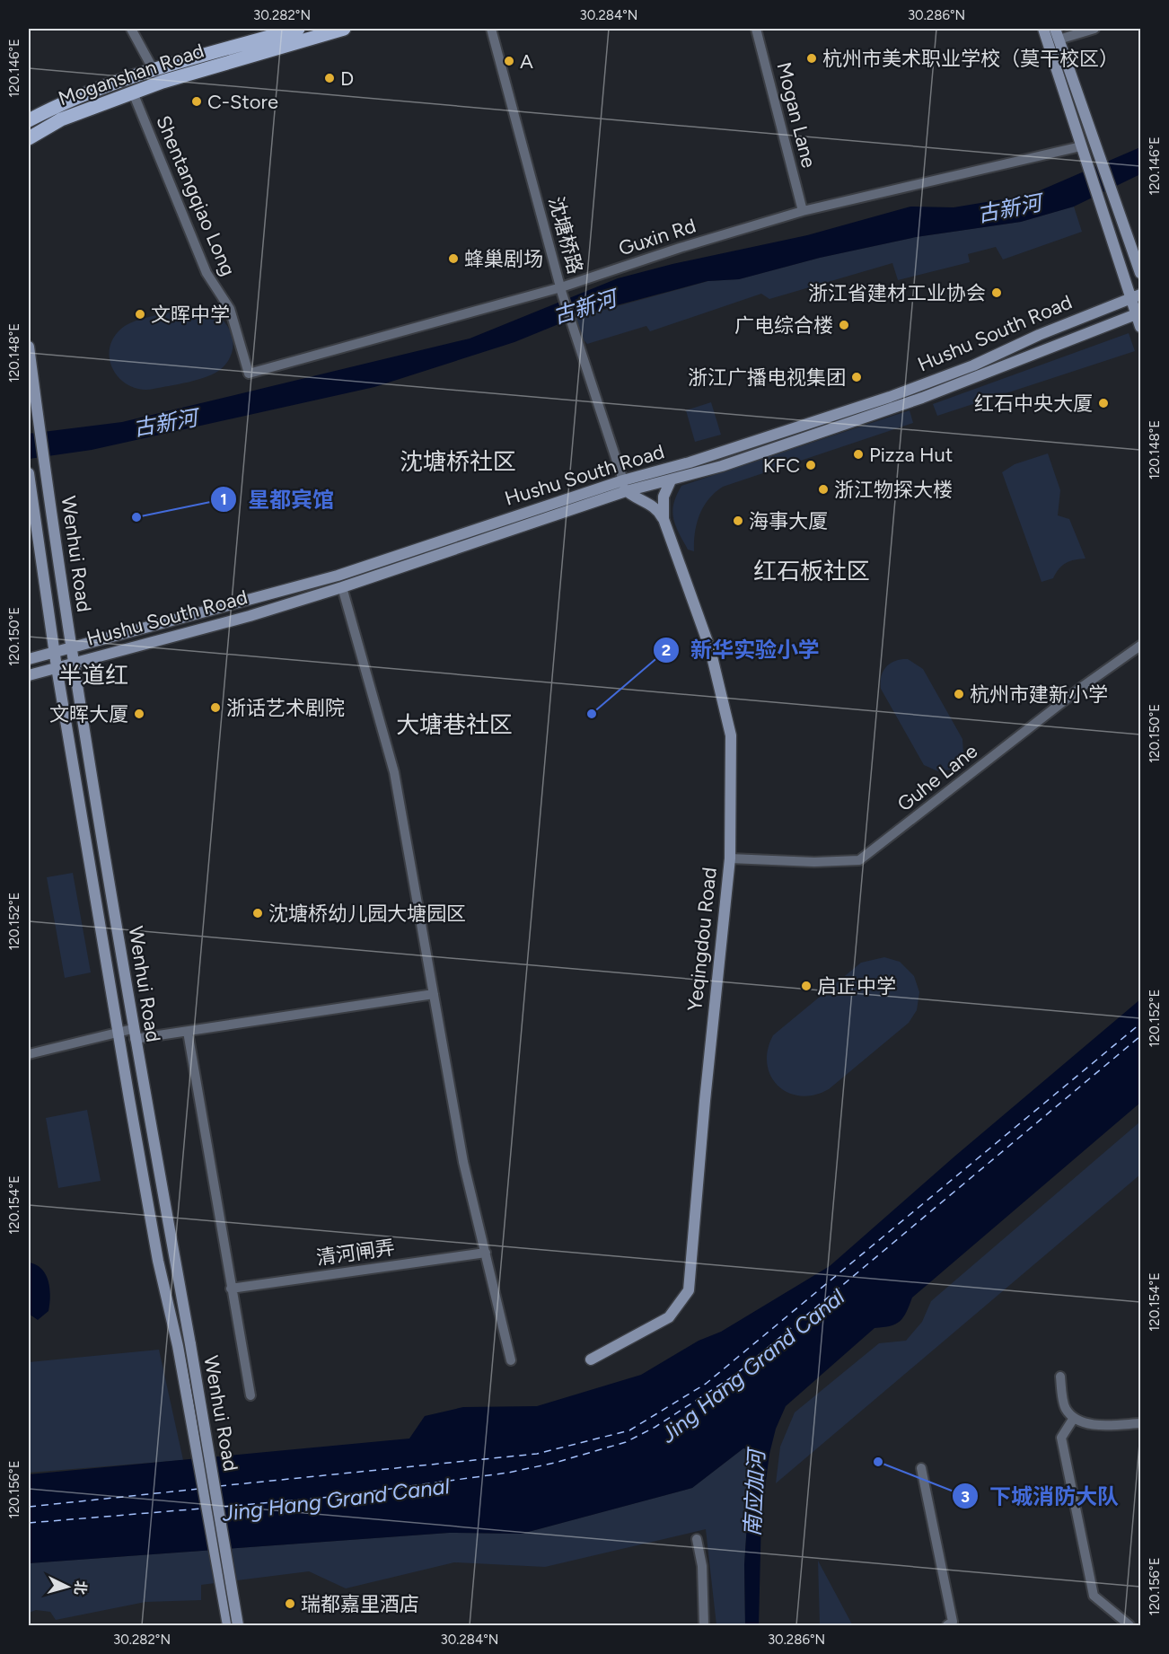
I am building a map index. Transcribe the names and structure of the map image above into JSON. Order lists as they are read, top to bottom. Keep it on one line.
{"streets":{"main road":["Moganshan Road","Hushu South Road","Wenhui Road","Yeqingdou Road"],"street":["Mogan Lane","Shentangqiao Long","沈塘桥路","Guxin Rd","Guhe Lane","清河闸弄"]},"crossings":[["Moganshan Road","Shentangqiao Long"],["Mogan Lane","Guxin Rd"],["Shentangqiao Long","Guxin Rd"],["沈塘桥路","Guxin Rd"],["沈塘桥路","Hushu South Road"],["Hushu South Road","Wenhui Road"],["Hushu South Road","Yeqingdou Road"],["Guhe Lane","Yeqingdou Road"]],"districts":["沈塘桥社区","红石板社区","半道红","大塘巷社区"],"water":["古新河","Jing Hang Grand Canal","南应加河"],"places":["杭州市美术职业学校（莫干校区）","A","D","C-Store","蜂巢剧场","浙江省建材工业协会","文晖中学","广电综合楼","浙江广播电视集团","红石中央大厦","Pizza Hut","KFC","浙江物探大楼","星都宾馆","海事大厦","杭州市建新小学","浙话艺术剧院","文晖大厦","新华实验小学","沈塘桥幼儿园大塘园区","启正中学","下城消防大队","瑞都嘉里酒店"],"north":"right","coordinates":["30.282°N","30.284°N","30.286°N","120.146°E","120.148°E","120.150°E","120.152°E","120.154°E","120.156°E"]}
